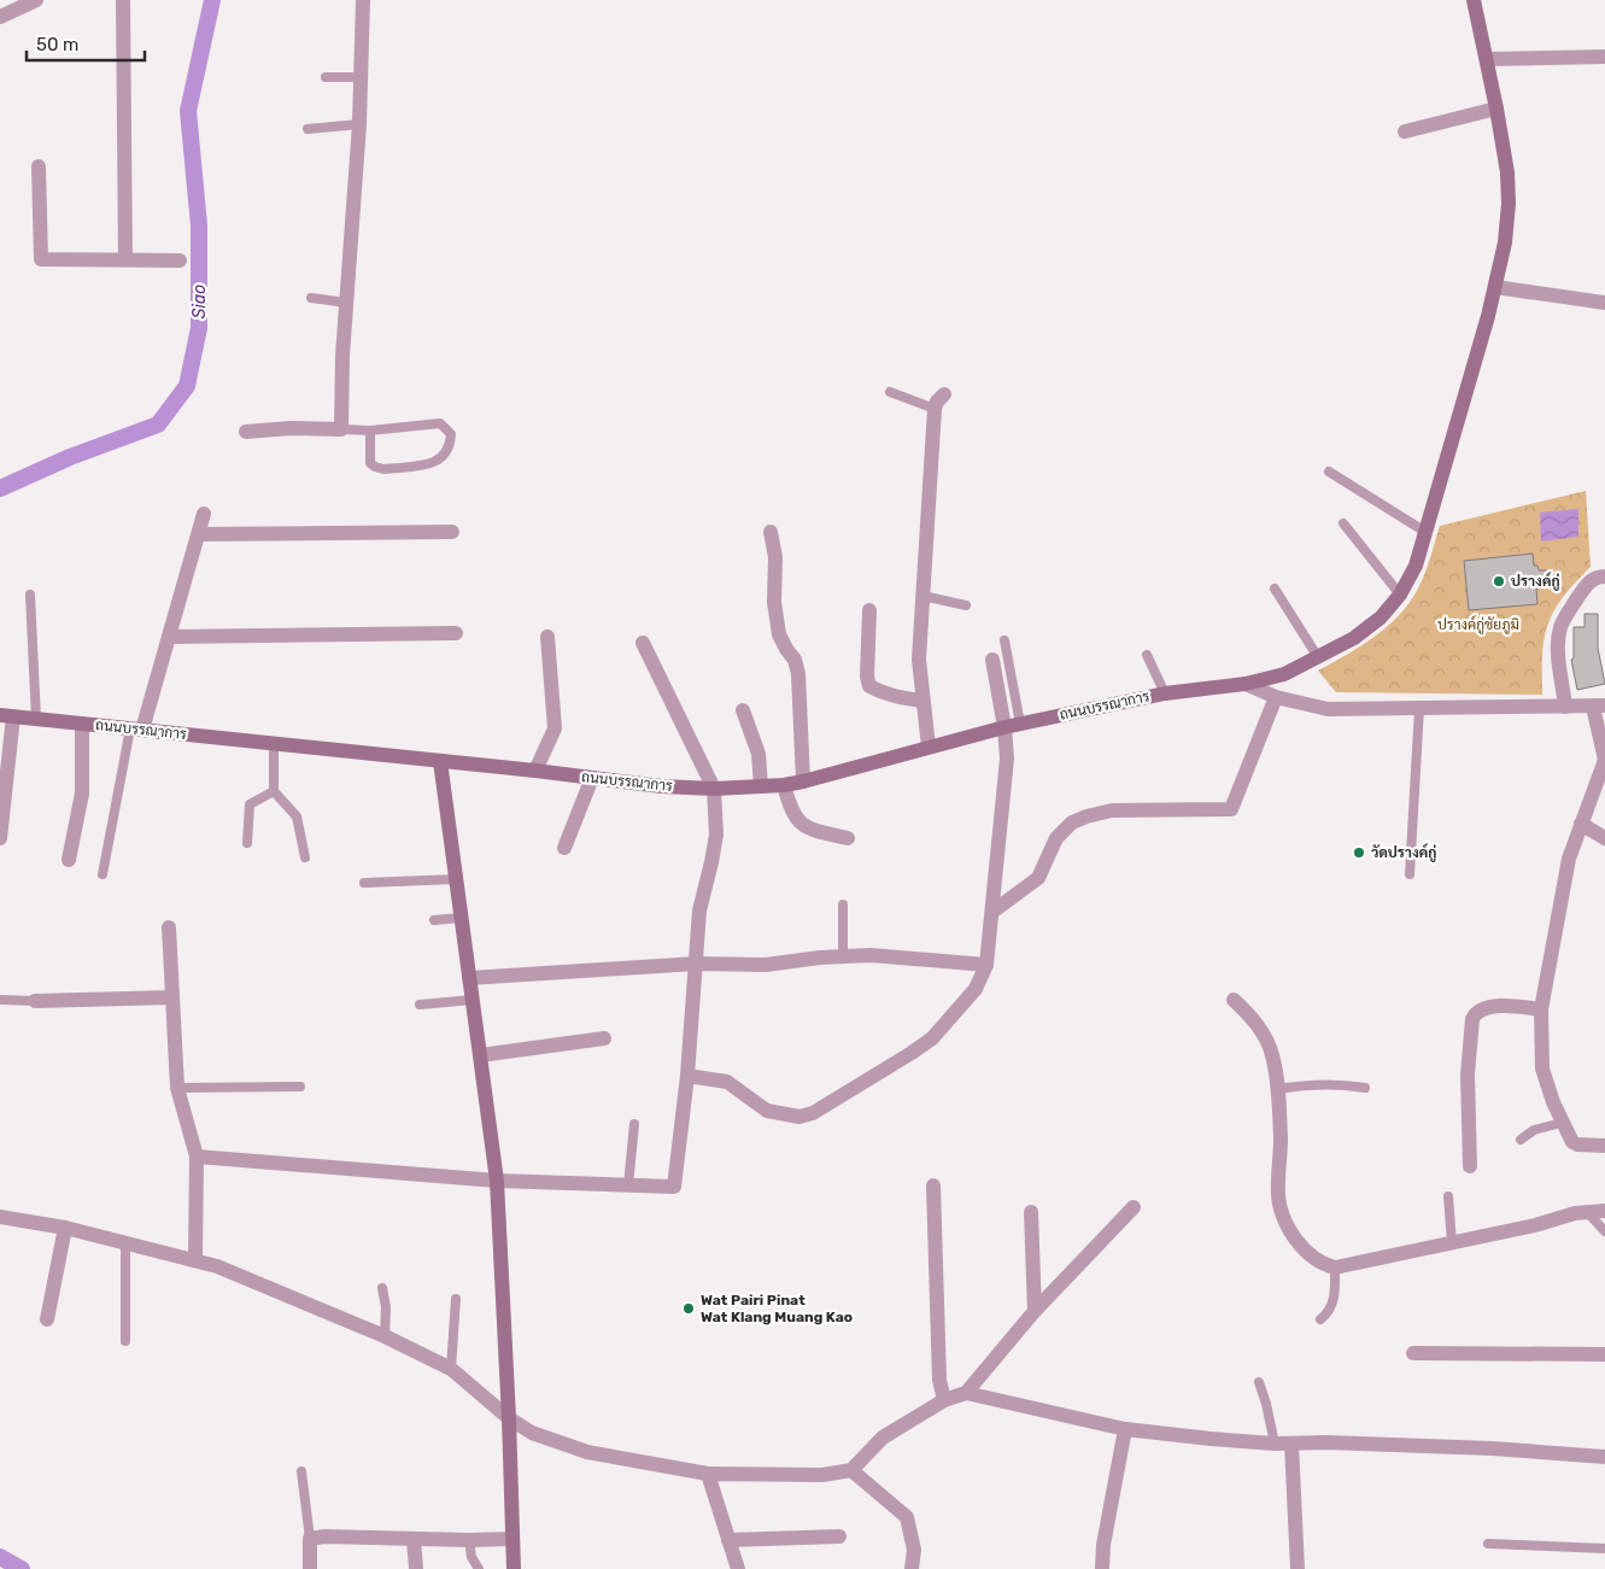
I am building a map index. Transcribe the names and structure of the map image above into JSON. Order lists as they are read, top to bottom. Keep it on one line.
{"streets":{"street":["ถนนบรรณาการ"]},"water":["Siao"],"parks":["ปรางค์กู่ชัยภูมิ"],"places":["ปรางค์กู่","วัดปรางค์กู่","Wat Pairi Pinat Wat Klang Muang Kao"],"scale_bar":"50 m"}
